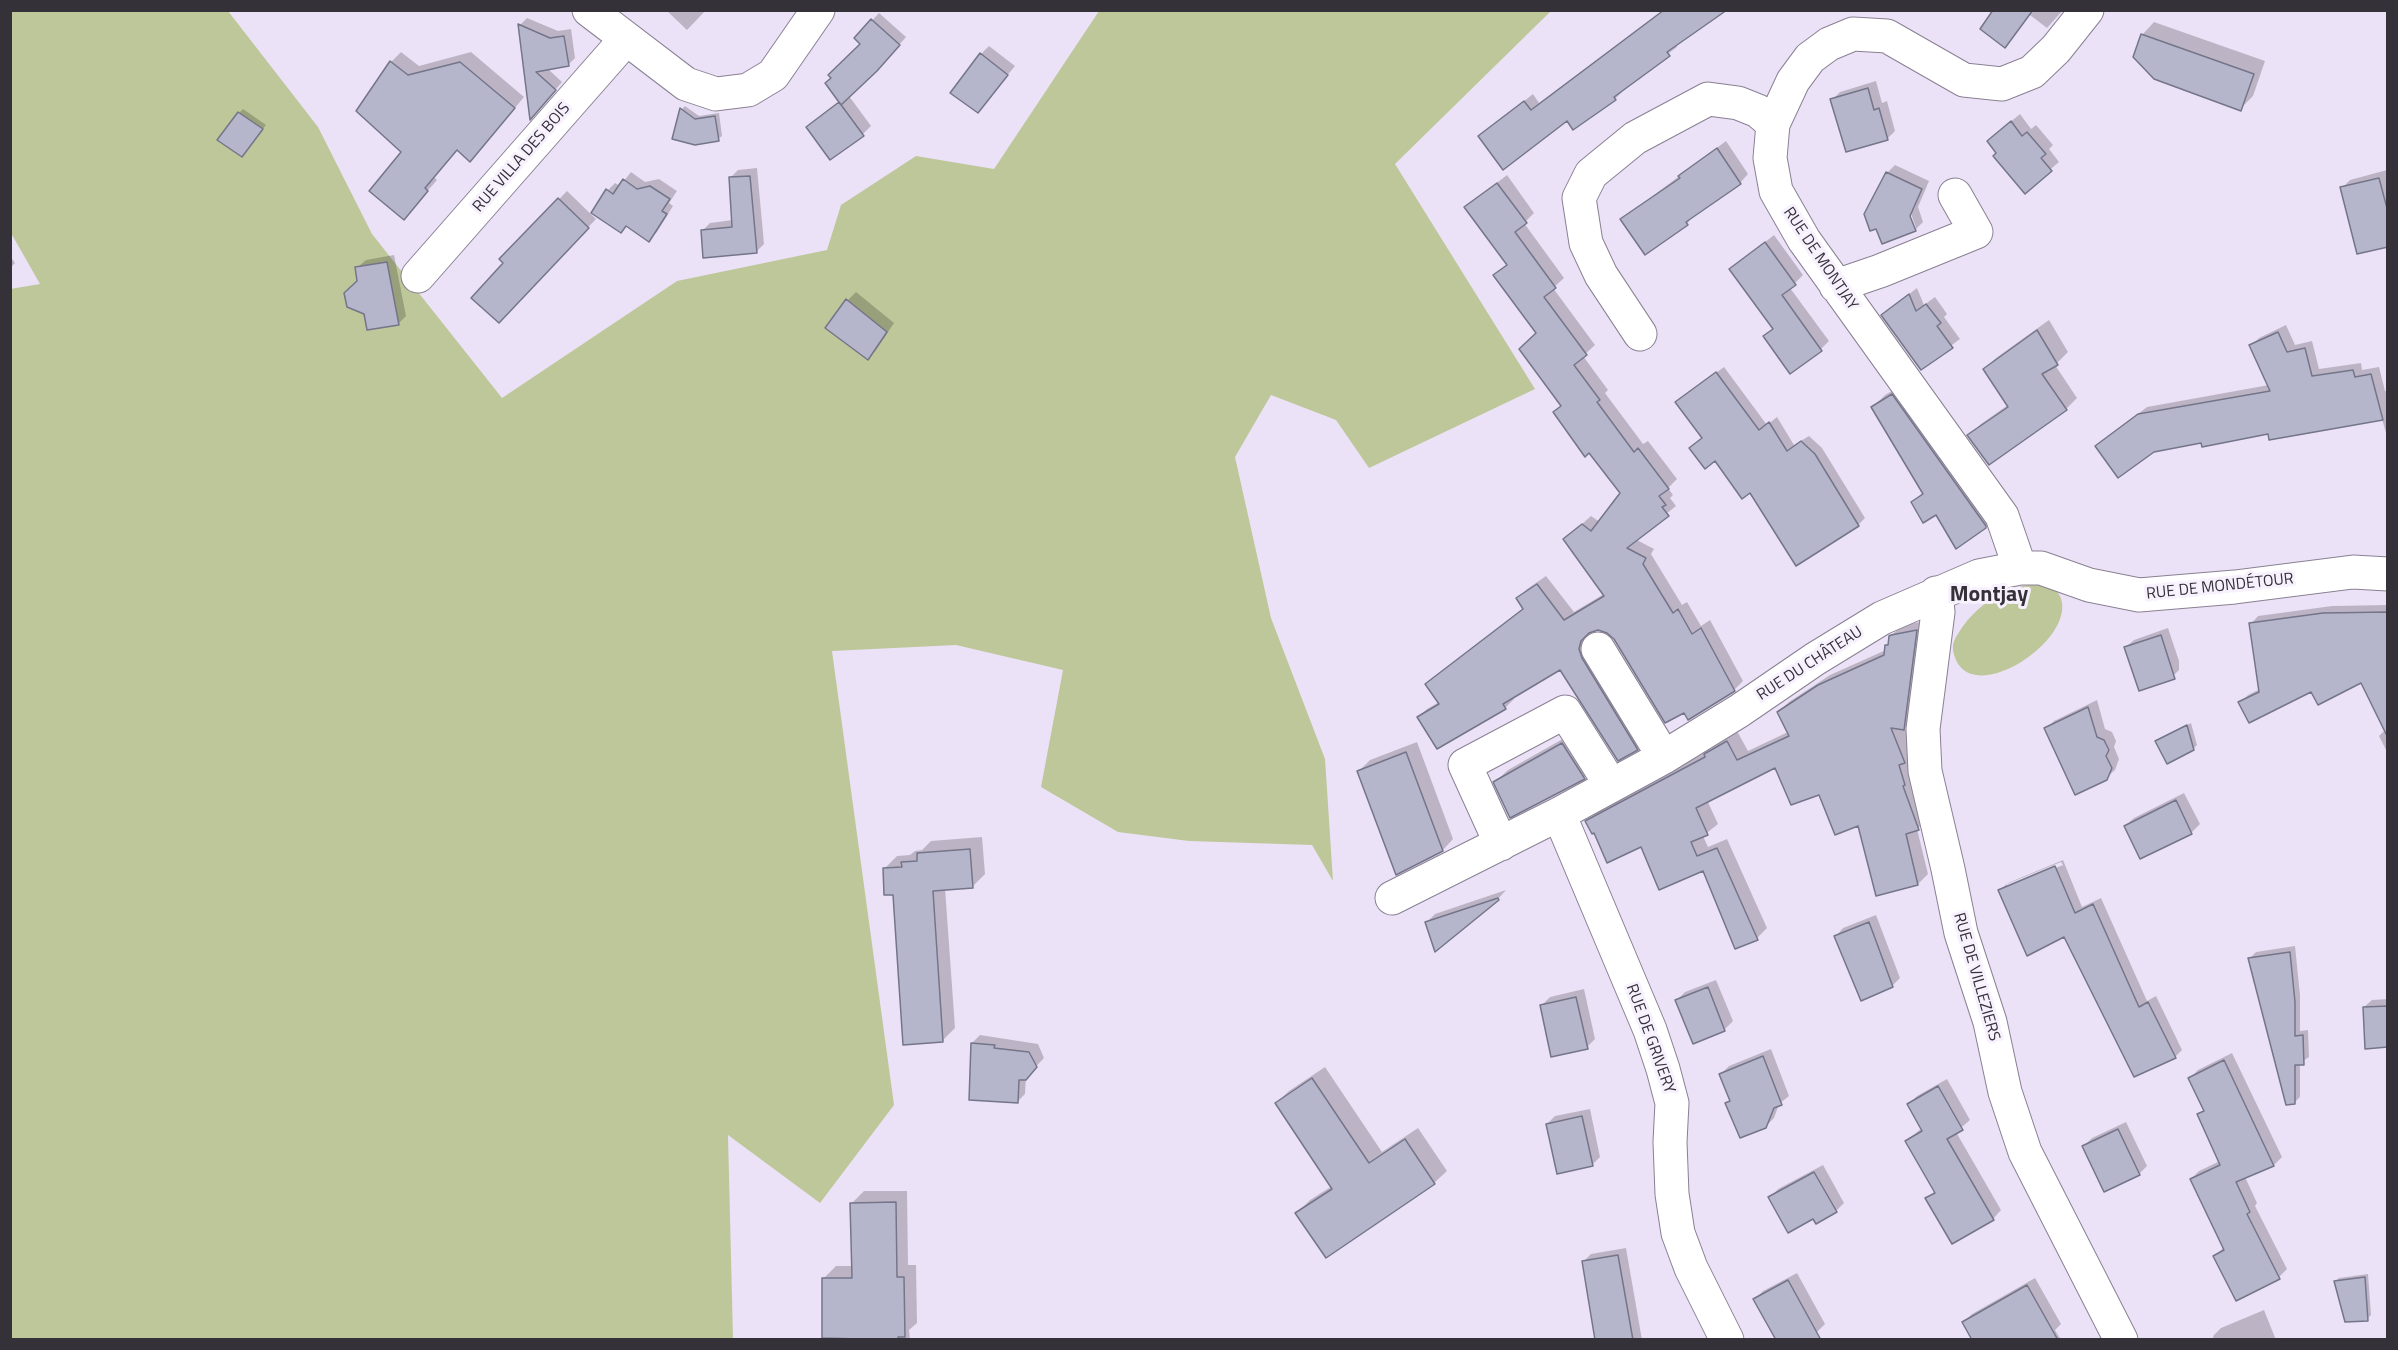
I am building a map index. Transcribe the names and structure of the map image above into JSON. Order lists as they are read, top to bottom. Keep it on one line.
{"streets":{"street":["RUE VILLA DES BOIS","RUE DE MONTJAY","RUE DE MONDÉTOUR","RUE DU CHÂTEAU","RUE DE VILLEZIERS","RUE DE GRIVERY"]},"crossings":[["RUE DE MONTJAY","RUE DE MONDÉTOUR"],["RUE DE MONTJAY","RUE DU CHÂTEAU"],["RUE DE MONDÉTOUR","RUE DU CHÂTEAU"],["RUE DU CHÂTEAU","RUE DE VILLEZIERS"],["RUE DU CHÂTEAU","RUE DE GRIVERY"]],"districts":["Montjay"]}
